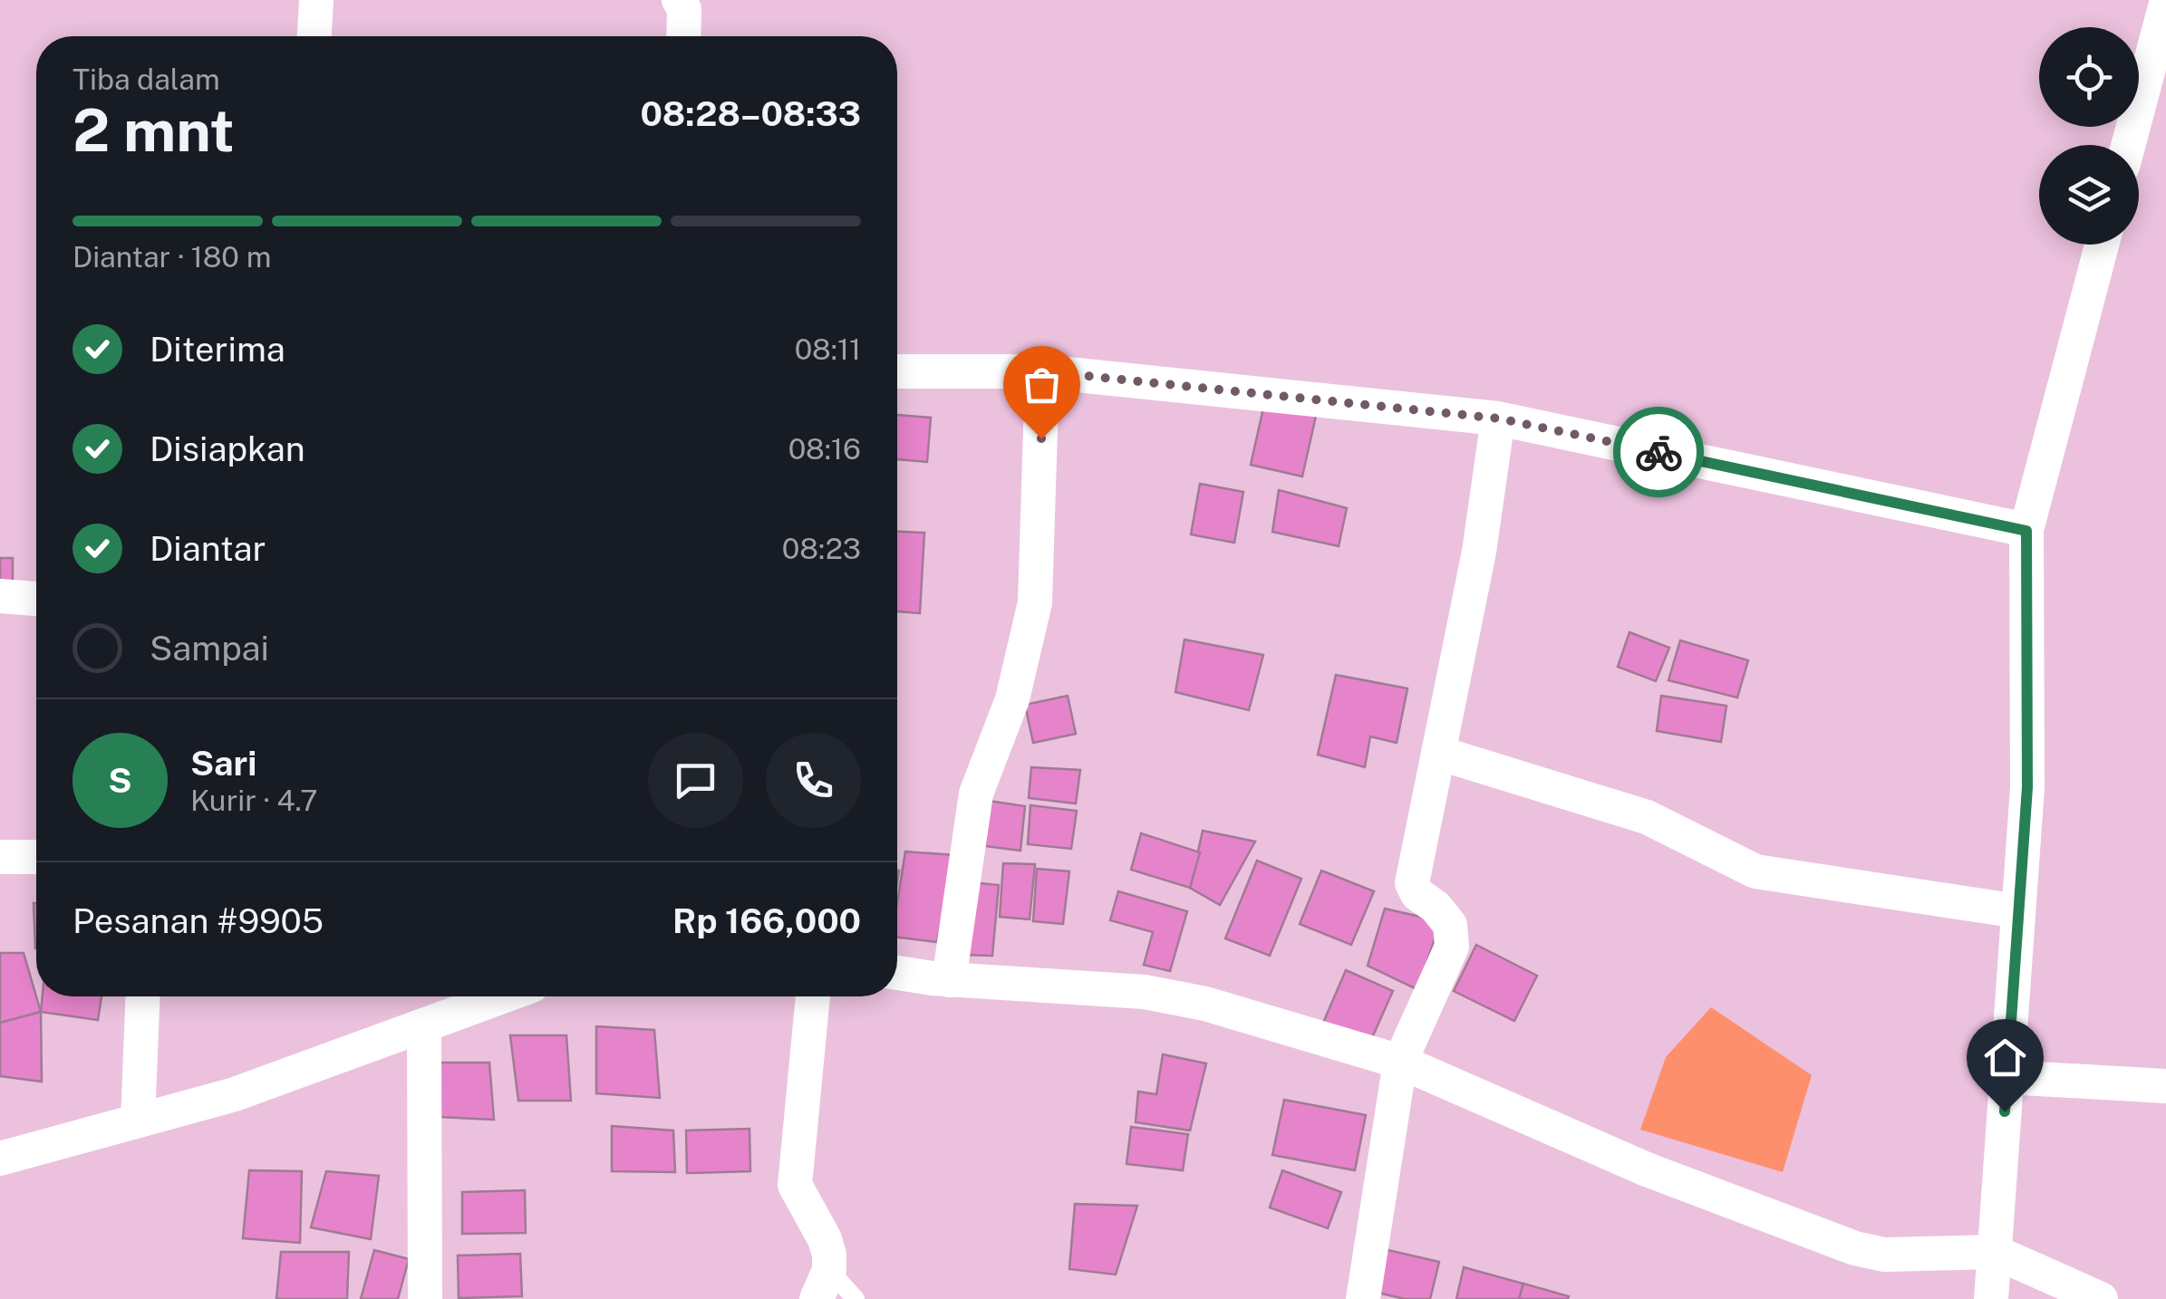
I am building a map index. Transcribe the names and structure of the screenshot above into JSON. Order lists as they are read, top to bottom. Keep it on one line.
{"page":{"heading":["2 mnt","Tiba dalam","08:28–08:33"],"panel":["Sari","Kurir · 4.7","Pesanan #9905","Rp 166,000"],"bar":"Diantar · 180 m","list":[["Diterima","08:11"],["Disiapkan","08:16"],["Diantar","08:23"],"Sampai"],"round":"S"}}
